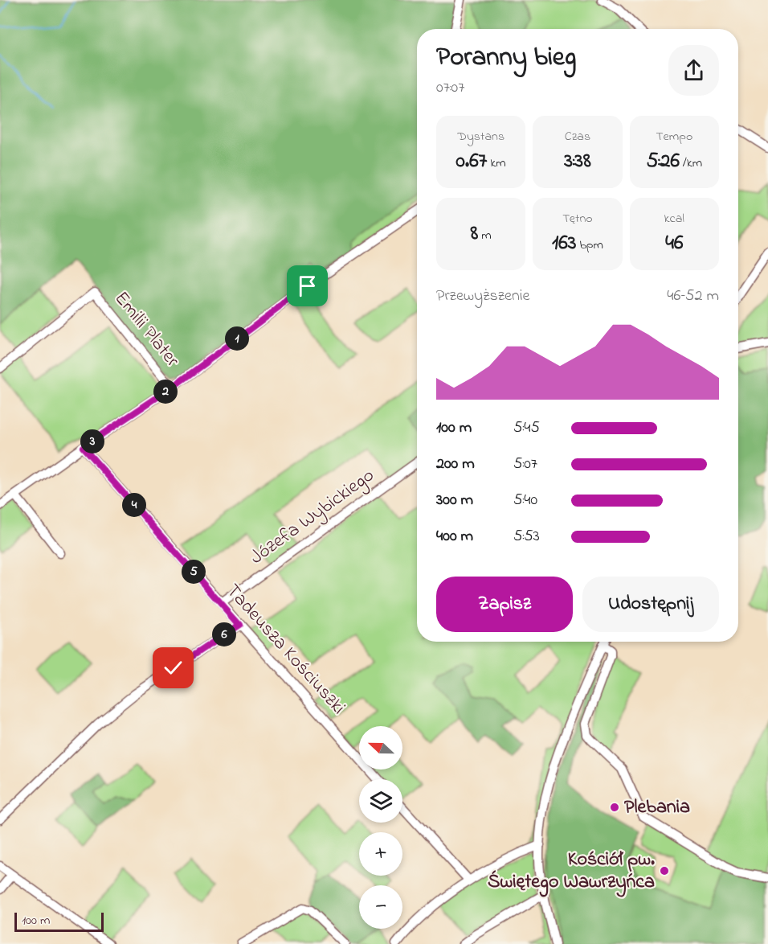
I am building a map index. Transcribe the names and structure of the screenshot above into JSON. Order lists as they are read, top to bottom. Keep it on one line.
{"streets":{"street":["Emilii Plater","Józefa Wybickiego","Tadeusza Kościuszki"]},"crossings":[["Józefa Wybickiego","Tadeusza Kościuszki"]],"places":["Plebania","Kościół pw. Świętego Wawrzyńca"],"scale_bar":"100 m","north":"left","page":{"heading":["Poranny bieg","07:07"],"stats":[["Dystans","0.67 km"],["Czas","3:38"],["Tempo","5:26 /km"],["8 m"],["Tętno","163 bpm"],["kcal","46"]],"chart":["Przewyższenie","46–52 m"],"pins":["1","2","3","4","5","6"],"list":[{"name":"100 m","note":"5:45"},{"name":"200 m","note":"5:07"},{"name":"300 m","note":"5:40"},{"name":"400 m","note":"5:53"}],"buttons":["Zapisz","Udostępnij"],"map_buttons":["+","−"],"scale":"100 m"}}
